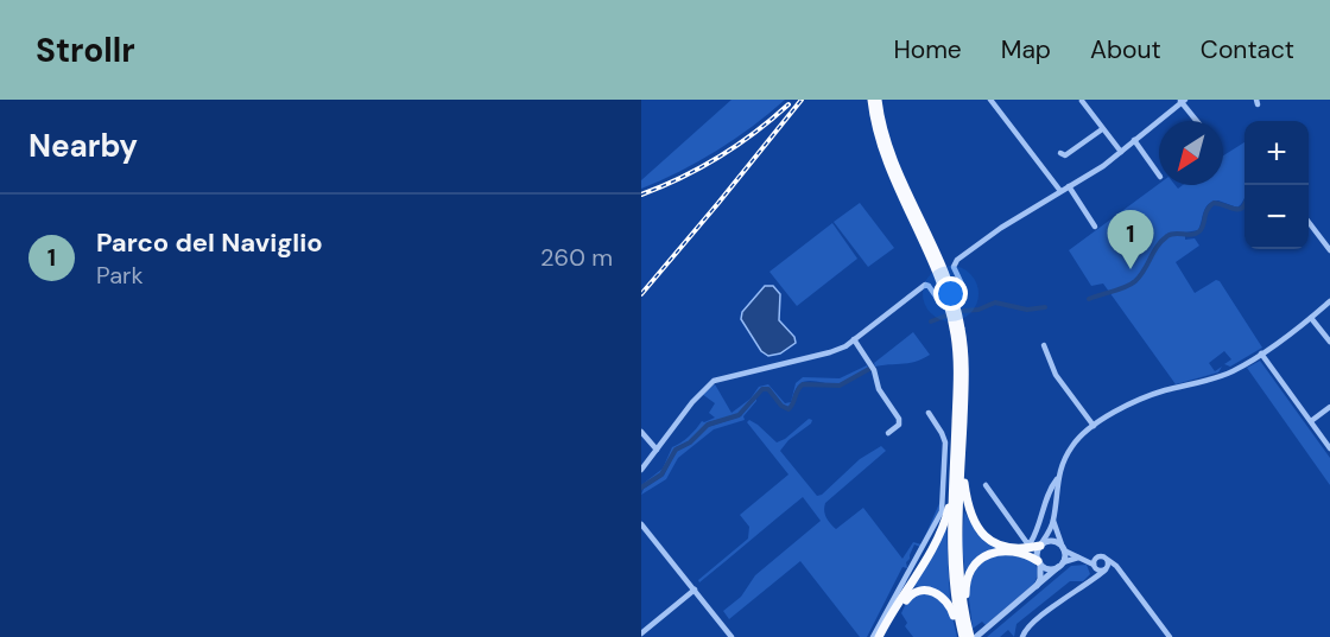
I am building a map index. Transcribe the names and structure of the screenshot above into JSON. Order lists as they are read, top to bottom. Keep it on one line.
{"north":"bottom left","page":{"header":"Strollr","nav":["Home","Map","About","Contact"],"heading":"Nearby","map_buttons":["+","−"],"list":[{"mark":"1","name":"Parco del Naviglio","note":"Park","value":"260 m"}],"pins":"1"}}
